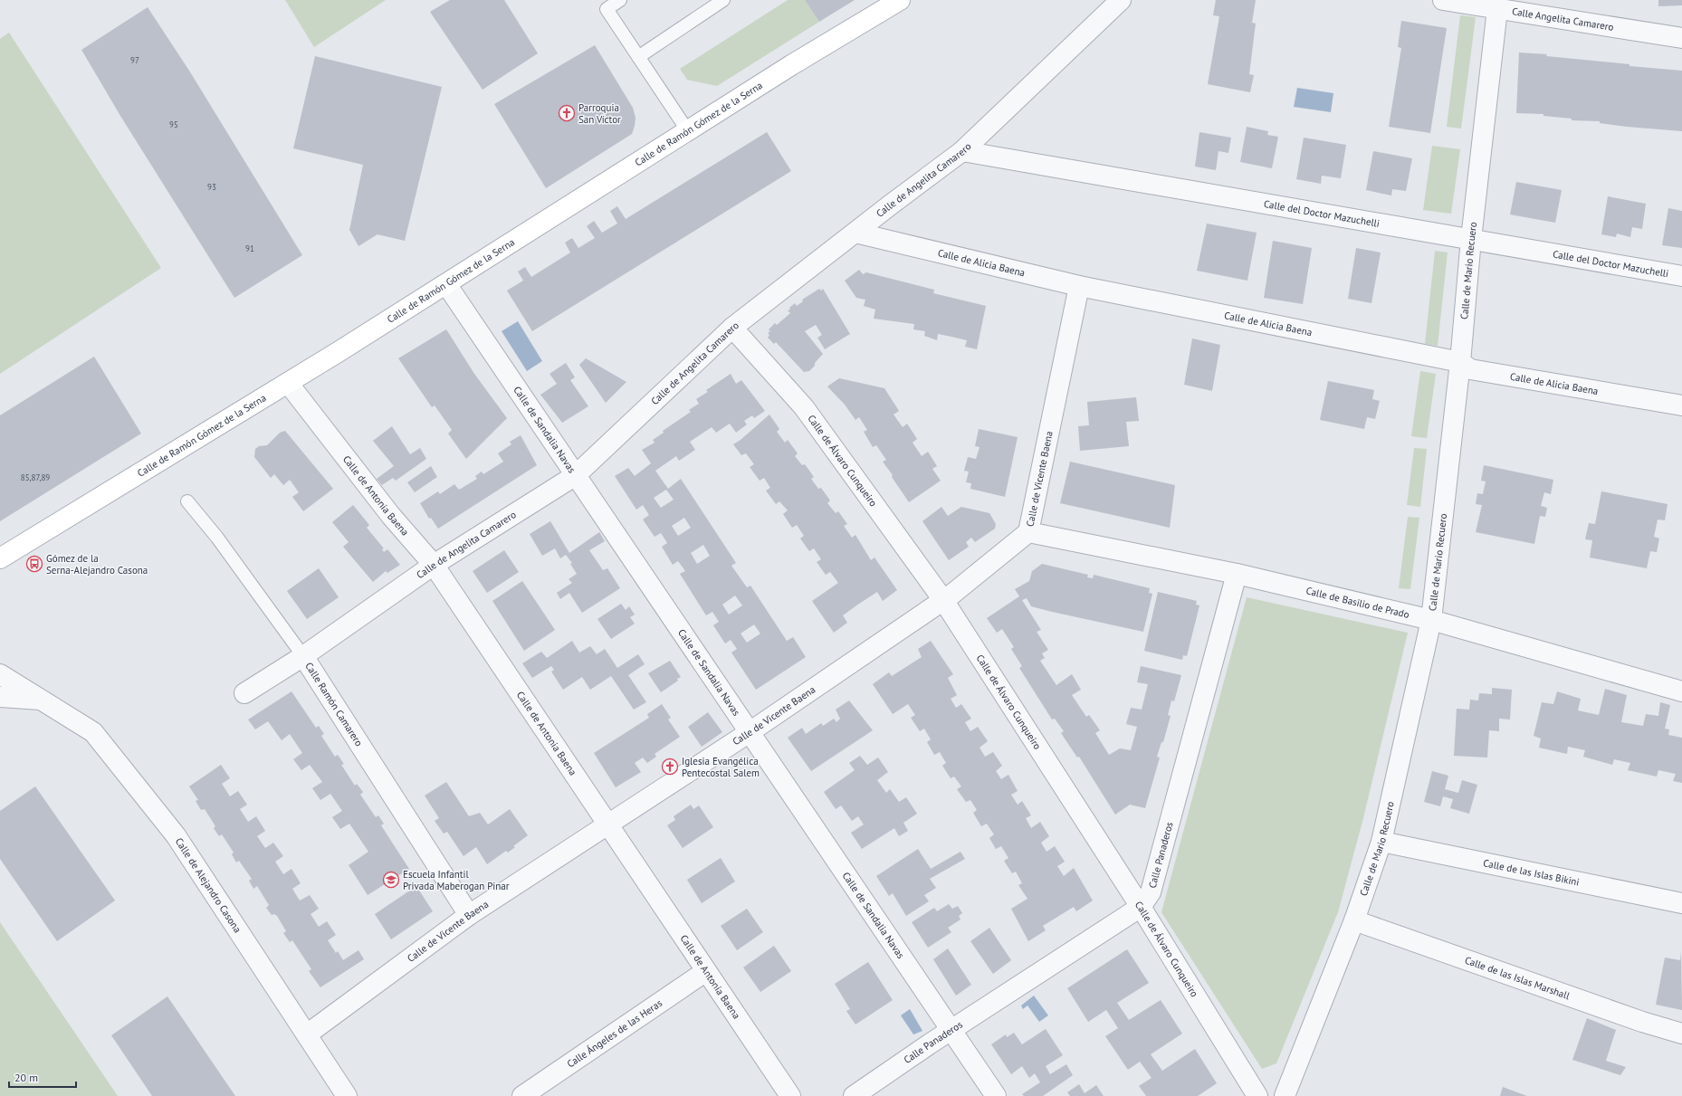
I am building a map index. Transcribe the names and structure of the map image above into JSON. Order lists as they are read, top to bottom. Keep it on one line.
{"streets":{"street":["Calle Angelita Camarero","Calle de Ramón Gómez de la Serna","Calle de Angelita Camarero","Calle del Doctor Mazuchelli","Calle de Alicia Baena","Calle de Mario Recuero","Calle de Sandalia Navas","Calle de Álvaro Cunqueiro","Calle de Vicente Baena","Calle de Antonia Baena","Calle de Basilio de Prado","Calle Ramón Camarero","Calle Panaderos","Calle de las Islas Bikini","Calle de Alejandro Casona","Calle de las Islas Marshall","Calle Ángeles de las Heras"]},"crossings":[["Calle Angelita Camarero","Calle de Mario Recuero"],["Calle de Ramón Gómez de la Serna","Calle de Sandalia Navas"],["Calle de Ramón Gómez de la Serna","Calle de Antonia Baena"],["Calle de Angelita Camarero","Calle del Doctor Mazuchelli"],["Calle de Angelita Camarero","Calle de Alicia Baena"],["Calle de Angelita Camarero","Calle de Sandalia Navas"],["Calle de Angelita Camarero","Calle de Álvaro Cunqueiro"],["Calle de Angelita Camarero","Calle de Antonia Baena"],["Calle de Angelita Camarero","Calle Ramón Camarero"],["Calle del Doctor Mazuchelli","Calle de Mario Recuero"],["Calle de Alicia Baena","Calle de Mario Recuero"],["Calle de Alicia Baena","Calle de Vicente Baena"],["Calle de Mario Recuero","Calle de Basilio de Prado"],["Calle de Mario Recuero","Calle de las Islas Bikini"],["Calle de Mario Recuero","Calle de las Islas Marshall"],["Calle de Sandalia Navas","Calle de Vicente Baena"],["Calle de Sandalia Navas","Calle Panaderos"],["Calle de Álvaro Cunqueiro","Calle de Vicente Baena"],["Calle de Álvaro Cunqueiro","Calle Panaderos"],["Calle de Vicente Baena","Calle de Antonia Baena"],["Calle de Vicente Baena","Calle de Basilio de Prado"],["Calle de Vicente Baena","Calle Ramón Camarero"],["Calle de Vicente Baena","Calle de Alejandro Casona"],["Calle de Antonia Baena","Calle Ángeles de las Heras"],["Calle de Basilio de Prado","Calle Panaderos"]],"places":{"church":["Parroquia San Víctor","Iglesia Evangélica Pentecostal Salem"],"bus stop":["Gómez de la Serna-Alejandro Casona"],"school or university":["Escuela Infantil Privada Maberogan Pinar"]},"house_numbers":["97","95","93","91","85,87,89"],"scale_bar":"20 m"}
